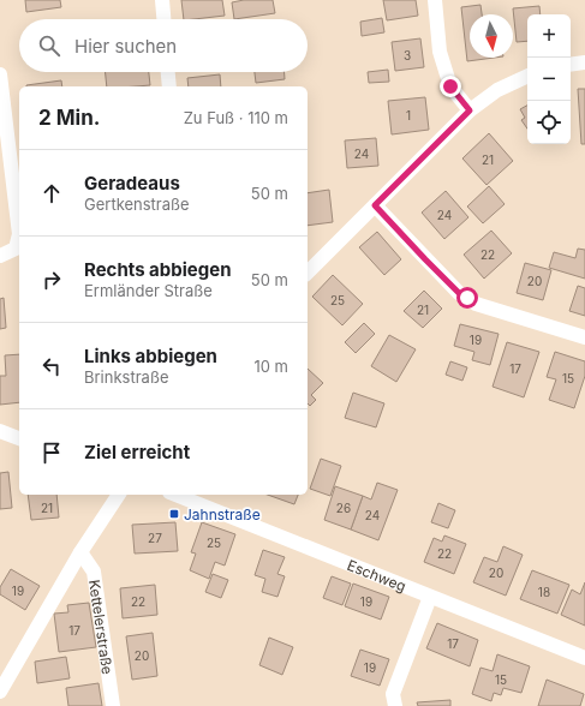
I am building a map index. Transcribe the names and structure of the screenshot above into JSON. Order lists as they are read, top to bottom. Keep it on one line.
{"streets":{"street":["Eschweg","Kettelerstraße"]},"places":{"transit":["Jahnstraße"]},"house_numbers":["3","1","24","21","24","22","20","25","21","19","17","15","21","26","24","27","25","22","20","19","18","22","19","17","17","20","19","15"],"north":"bottom","page":{"map_buttons":["+","−"],"search":"Hier suchen","heading":["2 Min.","Zu Fuß · 110 m"],"list":[["Geradeaus","Gertkenstraße","50 m"],["Rechts abbiegen","Ermländer Straße","50 m"],["Links abbiegen","Brinkstraße","10 m"],"Ziel erreicht"]}}
